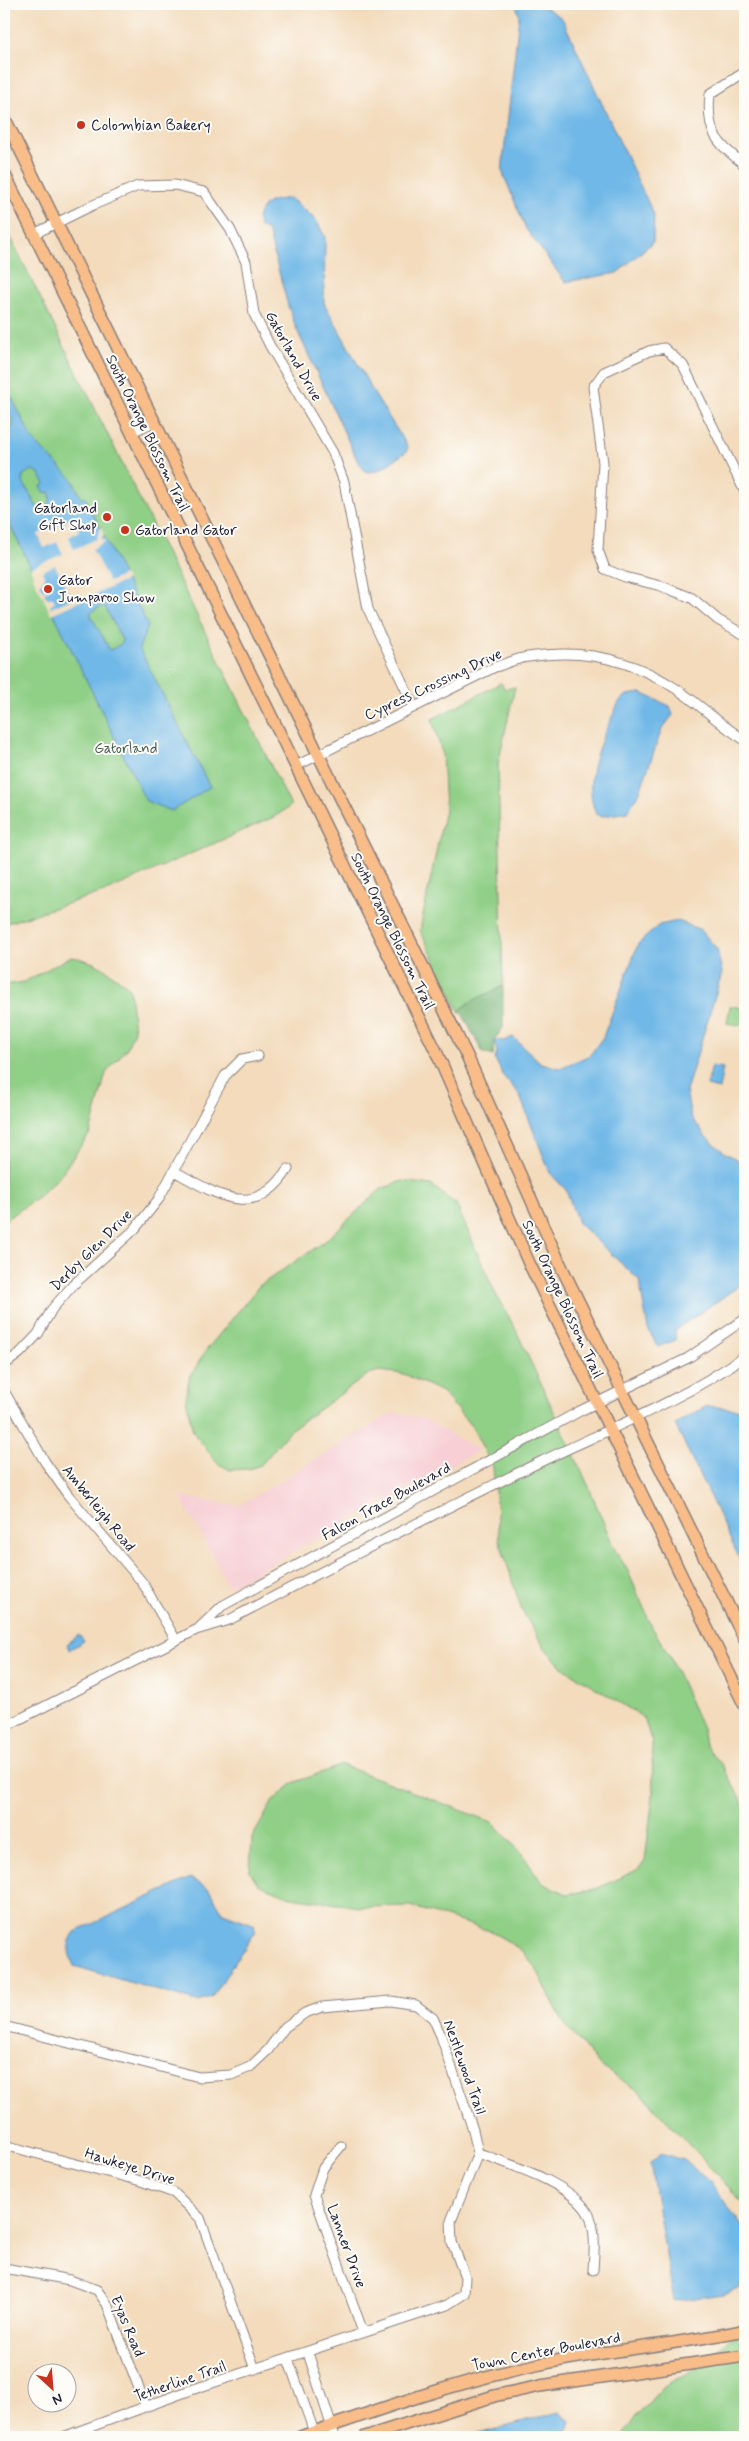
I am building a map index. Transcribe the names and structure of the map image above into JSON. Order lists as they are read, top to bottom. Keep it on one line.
{"streets":{"main road":["South Orange Blossom Trail","Town Center Boulevard"],"street":["Gatorland Drive","Cypress Crossing Drive","Derby Glen Drive","Falcon Trace Boulevard","Amberleigh Road","Nestlewood Trail","Hawkeye Drive","Lanner Drive","Eyas Road","Tetherline Trail"]},"crossings":[["Gatorland Drive","South Orange Blossom Trail"],["Gatorland Drive","Cypress Crossing Drive"],["South Orange Blossom Trail","Cypress Crossing Drive"],["South Orange Blossom Trail","Falcon Trace Boulevard"],["Falcon Trace Boulevard","Amberleigh Road"],["Hawkeye Drive","Tetherline Trail"],["Eyas Road","Tetherline Trail"]],"parks":["Gatorland"],"places":["Colombian Bakery","Gatorland Gift Shop","Gatorland Gator","Gator Jumparoo Show"],"north":"bottom right"}
